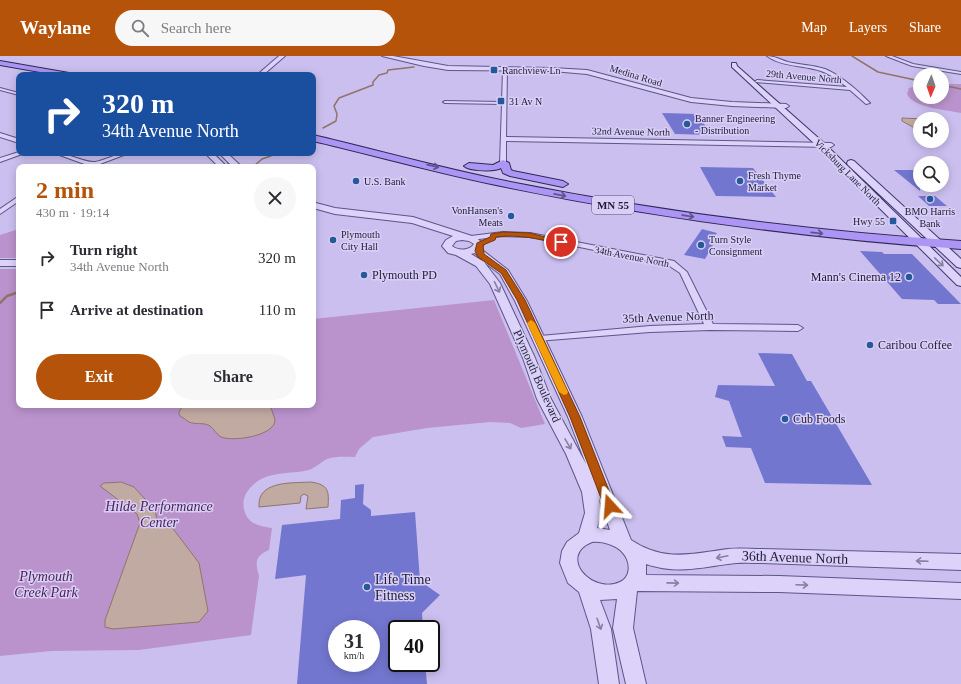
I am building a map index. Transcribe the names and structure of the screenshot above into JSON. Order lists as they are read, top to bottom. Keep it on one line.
{"streets":{"main road":["Vicksburg Lane North","MN 55"],"street":["Medina Road","29th Avenue North","32nd Avenue North","34th Avenue North","35th Avenue North","Plymouth Boulevard","36th Avenue North"]},"crossings":[["Medina Road","Vicksburg Lane North"],["29th Avenue North","Vicksburg Lane North"],["32nd Avenue North","Vicksburg Lane North"],["Vicksburg Lane North","MN 55"],["34th Avenue North","35th Avenue North"],["34th Avenue North","Plymouth Boulevard"],["35th Avenue North","Plymouth Boulevard"],["Plymouth Boulevard","36th Avenue North"]],"parks":["Hilde Performance Center","Plymouth Creek Park"],"places":{"transit":["Ranchview Ln","31 Av N","Hwy 55"],"other":["Banner Engineering - Distribution","U.S. Bank","Fresh Thyme Market","BMO Harris Bank","VonHansen's Meats","Plymouth City Hall","Turn Style Consignment","Plymouth PD","Mann's Cinema 12","Caribou Coffee","Cub Foods","Life Time Fitness"]},"north":"bottom","page":{"header":"Waylane","search":"Search here","nav":["Map","Layers","Share"],"turn":["320 m","34th Avenue North"],"heading":["2 min","430 m · 19:14"],"list":[{"name":"Turn right","note":"34th Avenue North","value":"320 m"},{"name":"Arrive at destination","value":"110 m"}],"buttons":["Exit","Share"],"speed":"31 km/h","limit":"40"}}
